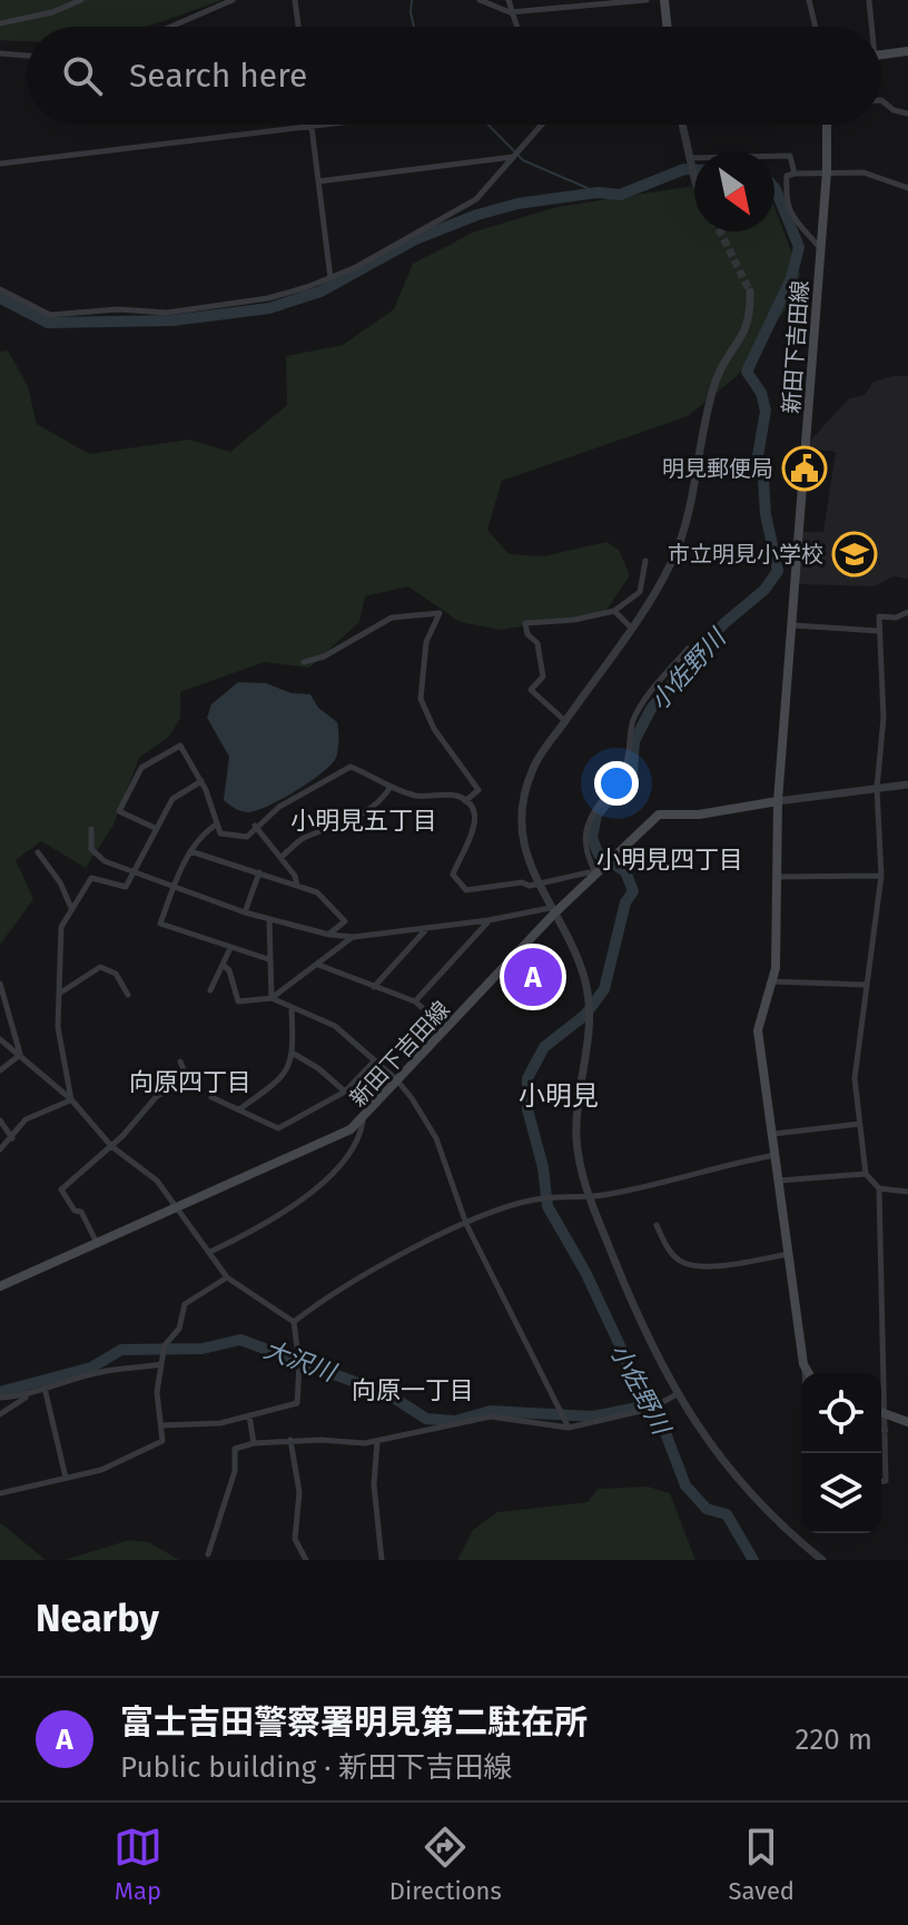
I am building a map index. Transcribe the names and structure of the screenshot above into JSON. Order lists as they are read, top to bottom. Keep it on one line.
{"streets":{"main road":["新田下吉田線"]},"districts":["小明見五丁目","小明見四丁目","向原四丁目","小明見","向原一丁目"],"water":["小佐野川","大沢川"],"places":{"public building":["明見郵便局"],"school or university":["市立明見小学校"]},"north":"bottom right","page":{"search":"Search here","pins":"A","heading":"Nearby","list":[{"mark":"A","name":"富士吉田警察署明見第二駐在所","note":"Public building · 新田下吉田線","value":"220 m"}],"nav":["Map","Directions","Saved"]}}
